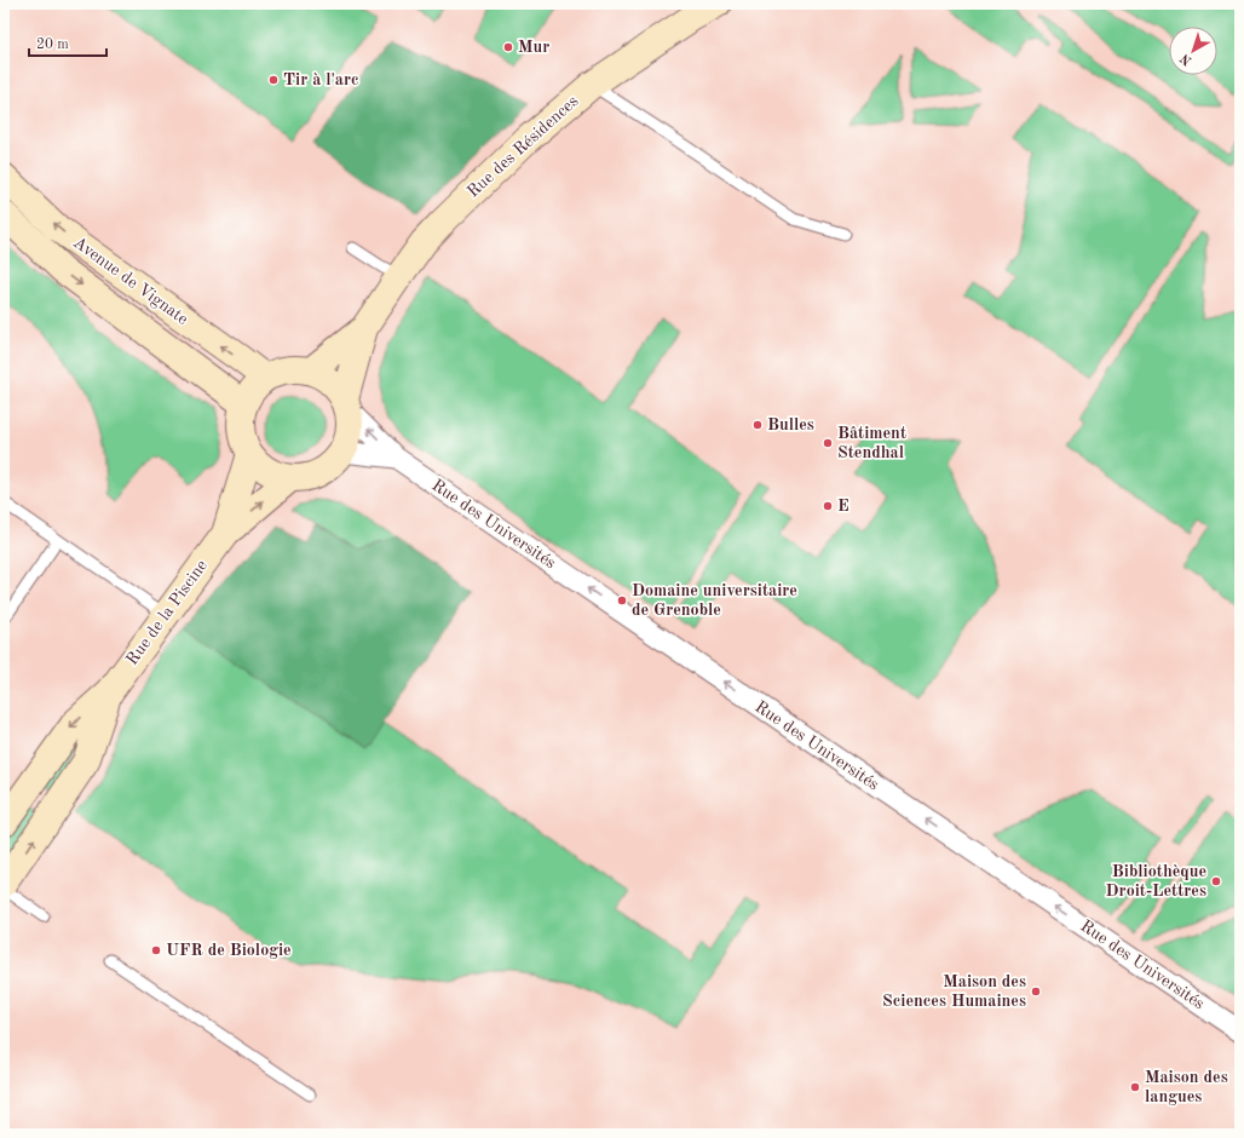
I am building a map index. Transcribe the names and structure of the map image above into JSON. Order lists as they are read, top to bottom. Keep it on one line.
{"streets":{"street":["Rue des Résidences","Avenue de Vignate","Rue des Universités","Rue de la Piscine"]},"crossings":[["Rue des Résidences","Avenue de Vignate"],["Rue des Résidences","Rue des Universités"],["Rue des Résidences","Rue de la Piscine"],["Avenue de Vignate","Rue des Universités"],["Avenue de Vignate","Rue de la Piscine"],["Rue des Universités","Rue de la Piscine"]],"one_way":["Rue des Universités"],"places":["Mur","Tir à l'arc","Bulles","Bâtiment Stendhal","E","Domaine universitaire de Grenoble","Bibliothèque Droit-Lettres","UFR de Biologie","Maison des Sciences Humaines","Maison des langues"],"scale_bar":"20 m","north":"bottom left"}
